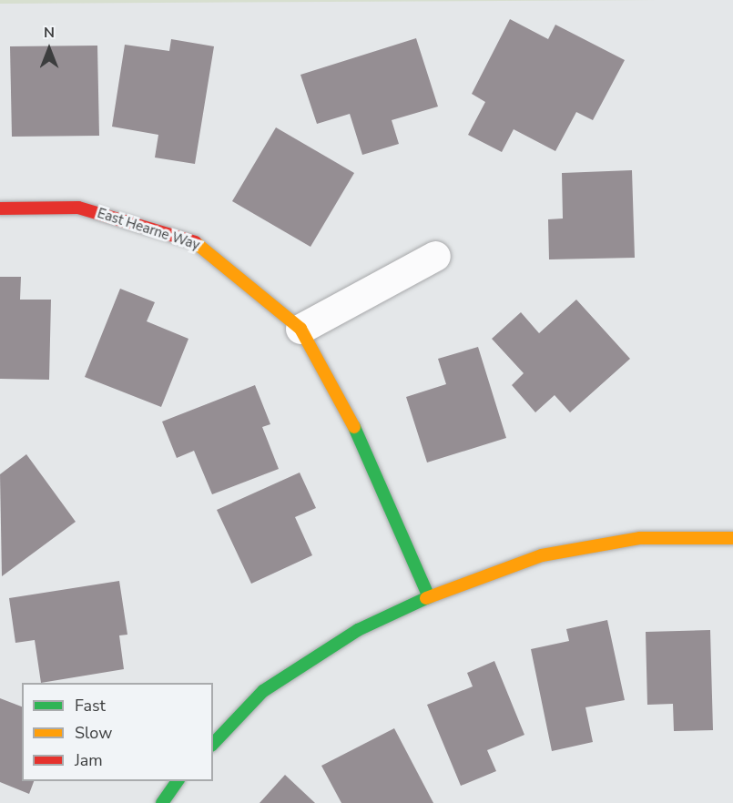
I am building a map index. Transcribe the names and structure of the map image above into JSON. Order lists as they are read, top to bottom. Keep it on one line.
{"streets":{"street":["East Hearne Way"]},"legend":["Fast","Slow","Jam"],"north":"top"}
